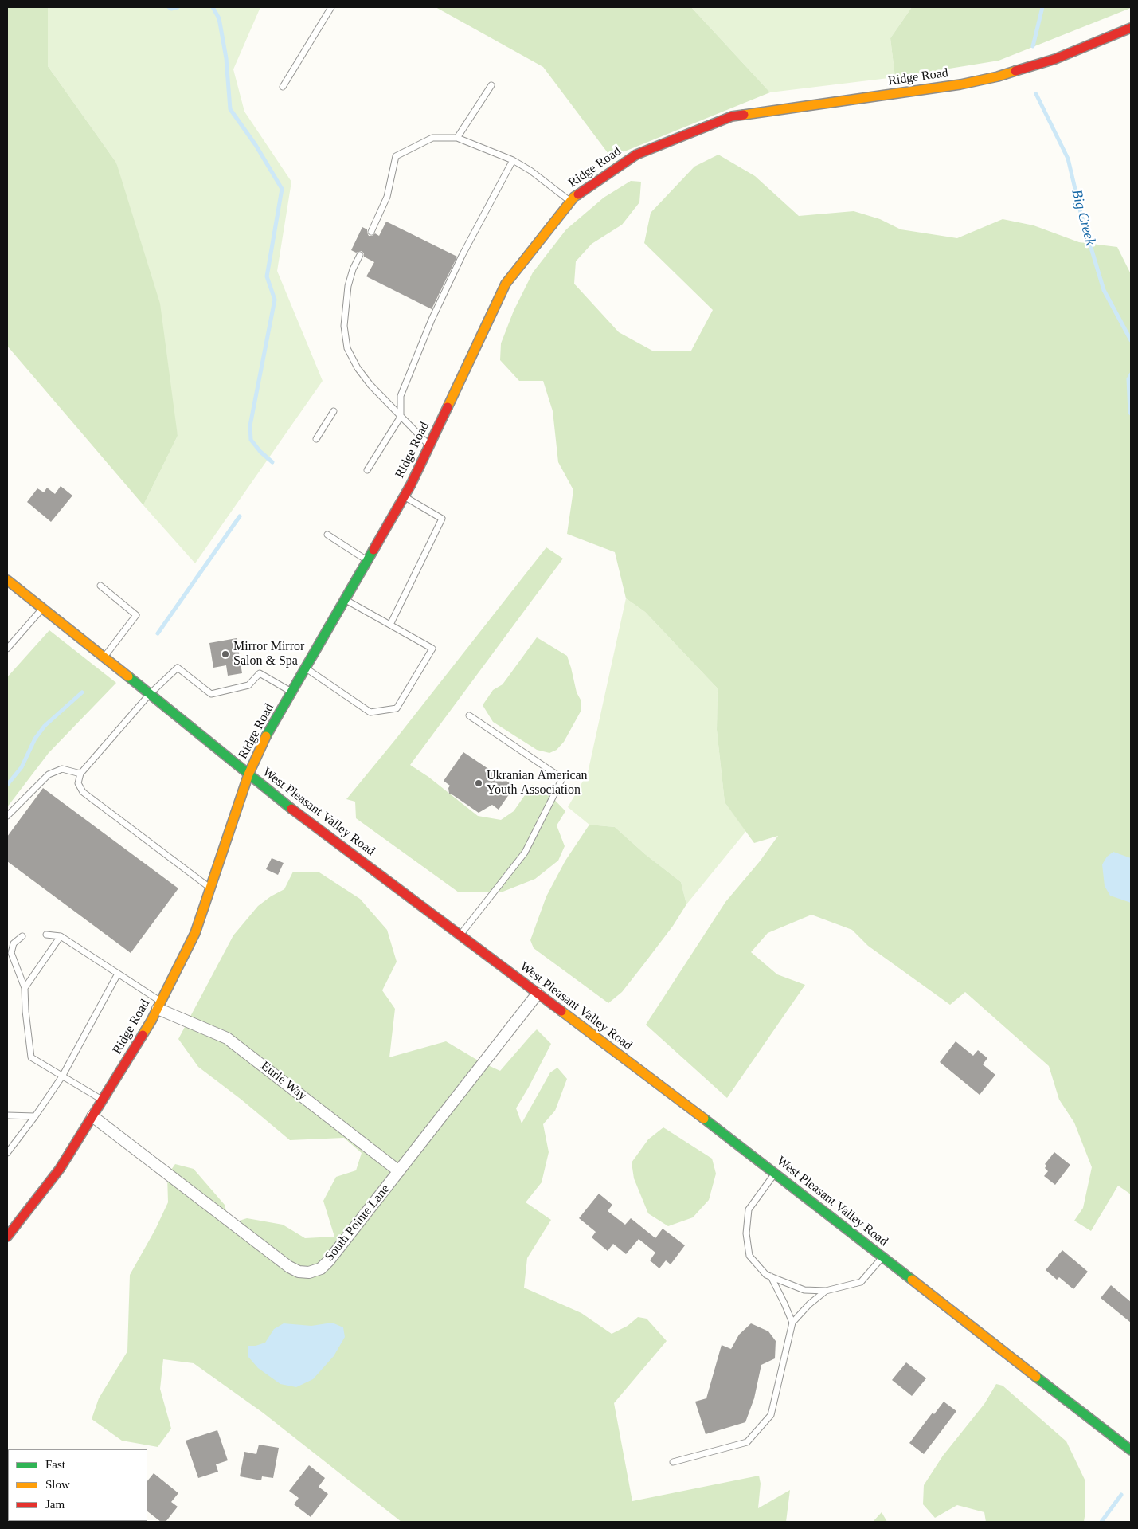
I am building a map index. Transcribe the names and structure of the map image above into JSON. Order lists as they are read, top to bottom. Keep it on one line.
{"streets":{"main road":["Ridge Road","West Pleasant Valley Road"],"street":["Eurle Way","South Pointe Lane"]},"crossings":[["Ridge Road","West Pleasant Valley Road"],["Ridge Road","Eurle Way"],["Ridge Road","South Pointe Lane"],["West Pleasant Valley Road","South Pointe Lane"],["Eurle Way","South Pointe Lane"]],"water":["Big Creek"],"places":["Mirror Mirror Salon & Spa","Ukranian American Youth Association"],"legend":["Fast","Slow","Jam"]}
